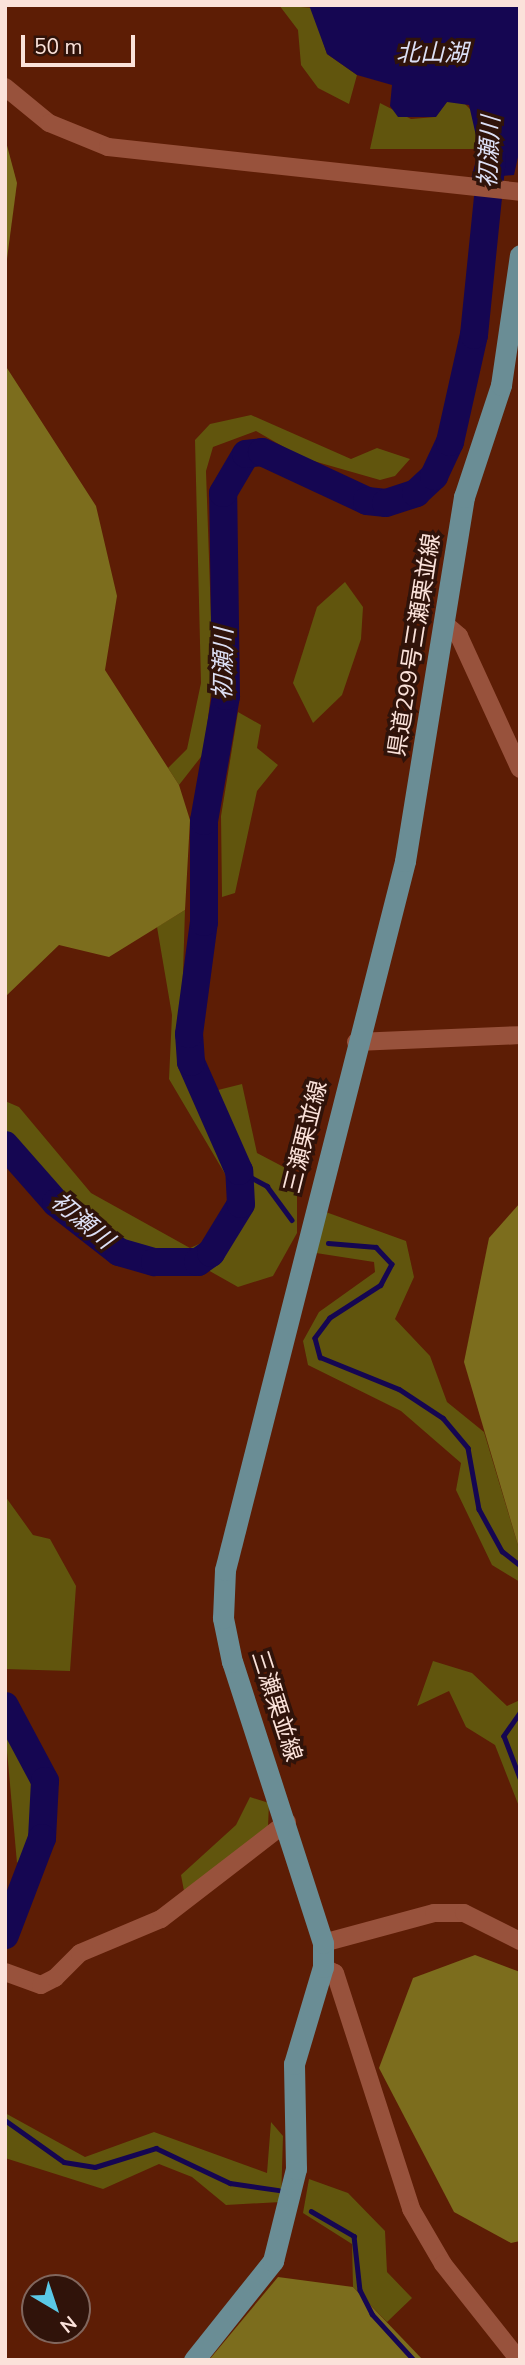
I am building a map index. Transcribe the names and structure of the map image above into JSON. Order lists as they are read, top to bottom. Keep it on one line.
{"streets":{"main road":["県道299号三瀬栗並線","三瀬栗並線"]},"crossings":[["県道299号三瀬栗並線","三瀬栗並線"]],"water":["北山湖","初瀬川"],"scale_bar":"50 m","north":"bottom right"}
